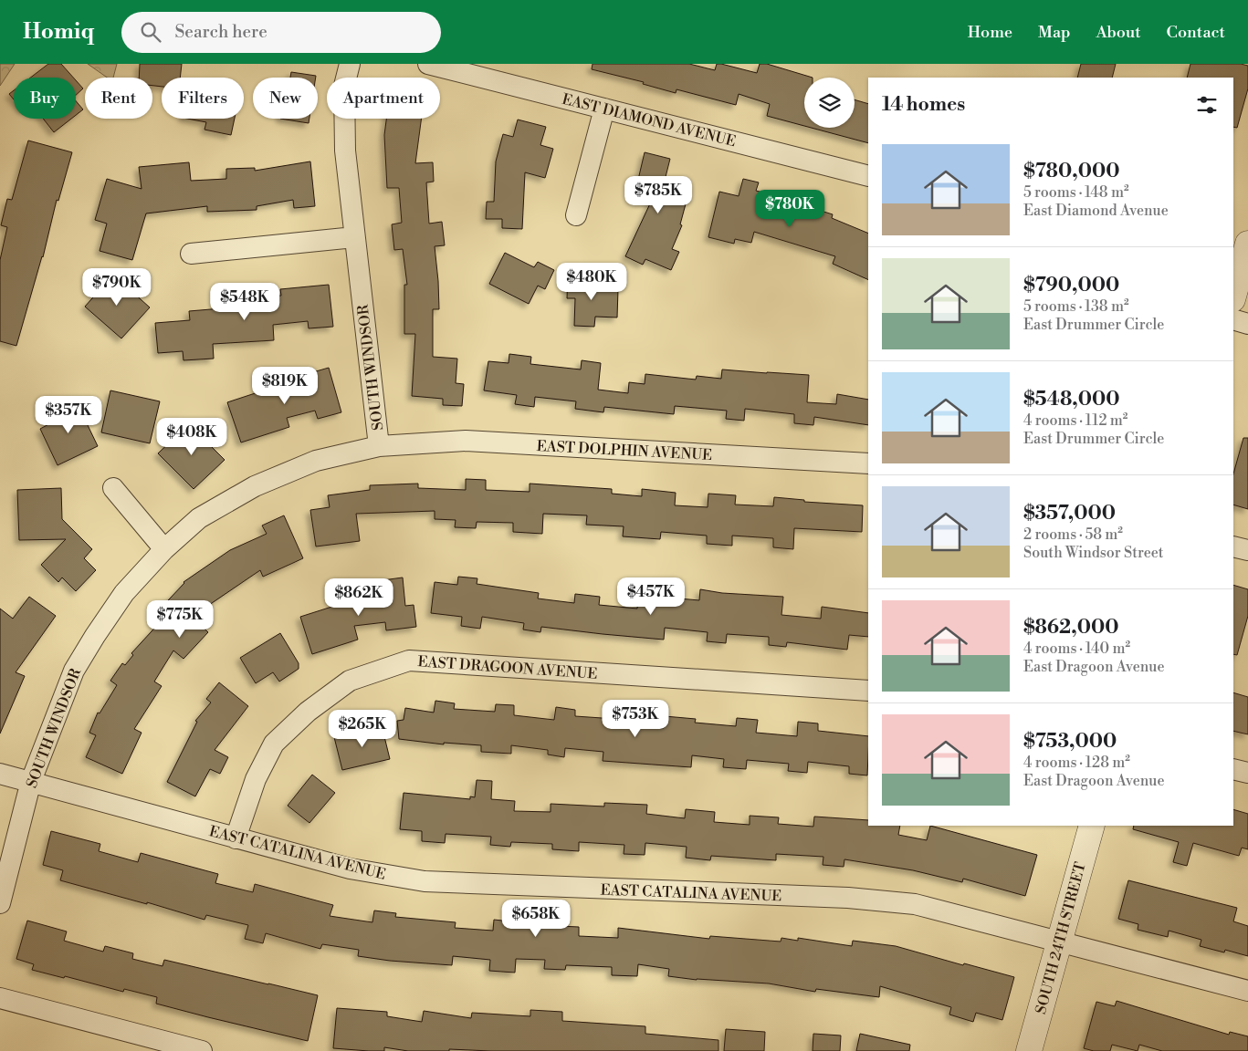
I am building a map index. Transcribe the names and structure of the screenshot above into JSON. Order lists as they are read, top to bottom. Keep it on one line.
{"streets":{"street":["EAST DIAMOND AVENUE","SOUTH WINDSOR","EAST DOLPHIN AVENUE","EAST DRAGOON AVENUE","EAST CATALINA AVENUE","SOUTH 24TH STREET"]},"crossings":[["SOUTH WINDSOR","EAST DOLPHIN AVENUE"],["SOUTH WINDSOR","EAST CATALINA AVENUE"],["EAST DRAGOON AVENUE","EAST CATALINA AVENUE"],["EAST CATALINA AVENUE","SOUTH 24TH STREET"]],"page":{"header":"Homiq","search":"Search here","nav":["Home","Map","About","Contact"],"chip":["Buy","Rent","Filters","New","Apartment"],"heading":"14 homes","list":[{"name":"$780,000","note":"5 rooms · 148 m² · East Diamond Avenue"},{"name":"$790,000","note":"5 rooms · 138 m² · East Drummer Circle"},{"name":"$548,000","note":"4 rooms · 112 m² · East Drummer Circle"},{"name":"$357,000","note":"2 rooms · 58 m² · South Windsor Street"},{"name":"$862,000","note":"4 rooms · 140 m² · East Dragoon Avenue"},{"name":"$753,000","note":"4 rooms · 128 m² · East Dragoon Avenue"}],"price":["$785K","$780K","$480K","$790K","$548K","$819K","$357K","$408K","$457K","$862K","$775K","$753K","$265K","$658K"]}}
